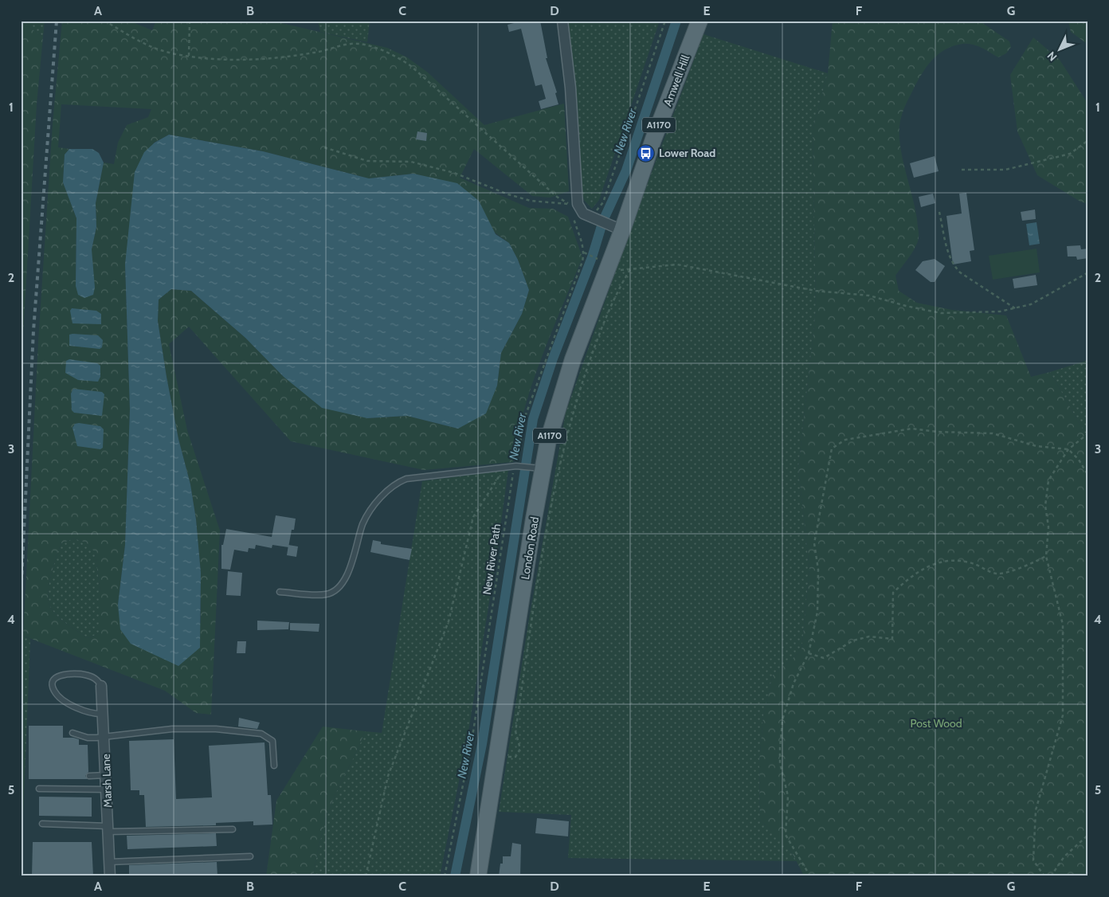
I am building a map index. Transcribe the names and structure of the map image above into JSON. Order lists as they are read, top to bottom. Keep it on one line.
{"streets":{"main road":["Amwell Hill","A1170","London Road"],"street":["Marsh Lane"],"path":["New River Path"]},"crossings":[["Amwell Hill","London Road"]],"water":["New River"],"parks":["Post Wood"],"places":{"bus stop":["Lower Road"]},"north":"bottom left","grid":{"columns":["A","B","C","D","E","F","G"],"rows":["1","2","3","4","5"]}}
